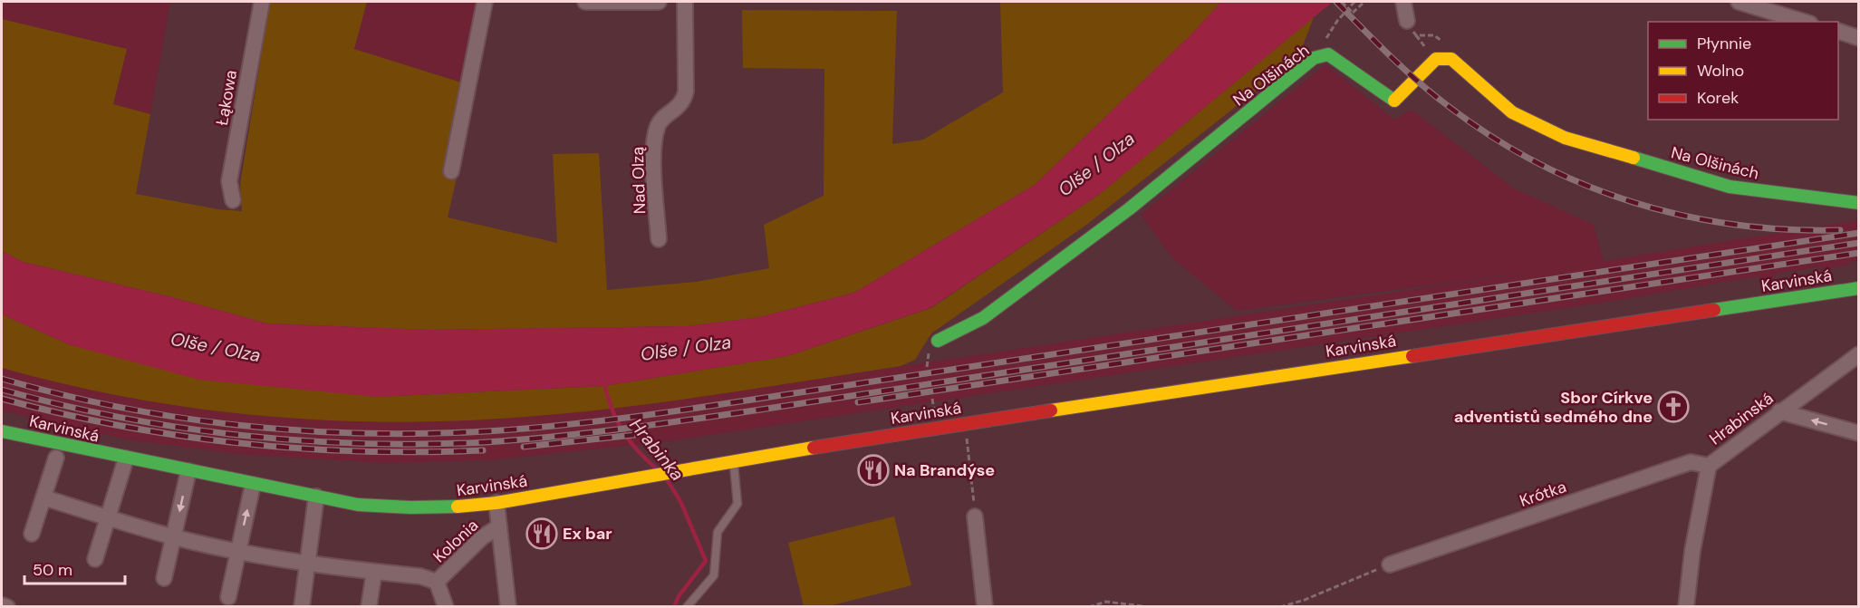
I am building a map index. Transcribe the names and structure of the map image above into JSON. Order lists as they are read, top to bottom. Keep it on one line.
{"streets":{"main road":["Na Olšinách","Karvinská"],"street":["Łąkowa","Nad Olzą","Hrabinská","Krótka","Kolonia"]},"crossings":[["Hrabinská","Krótka"]],"water":["Olše / Olza","Hrabinka"],"places":{"church":["Sbor Církve adventistů sedmého dne"],"restaurant":["Na Brandýse","Ex bar"]},"legend":["Płynnie","Wolno","Korek"],"scale_bar":"50 m"}
